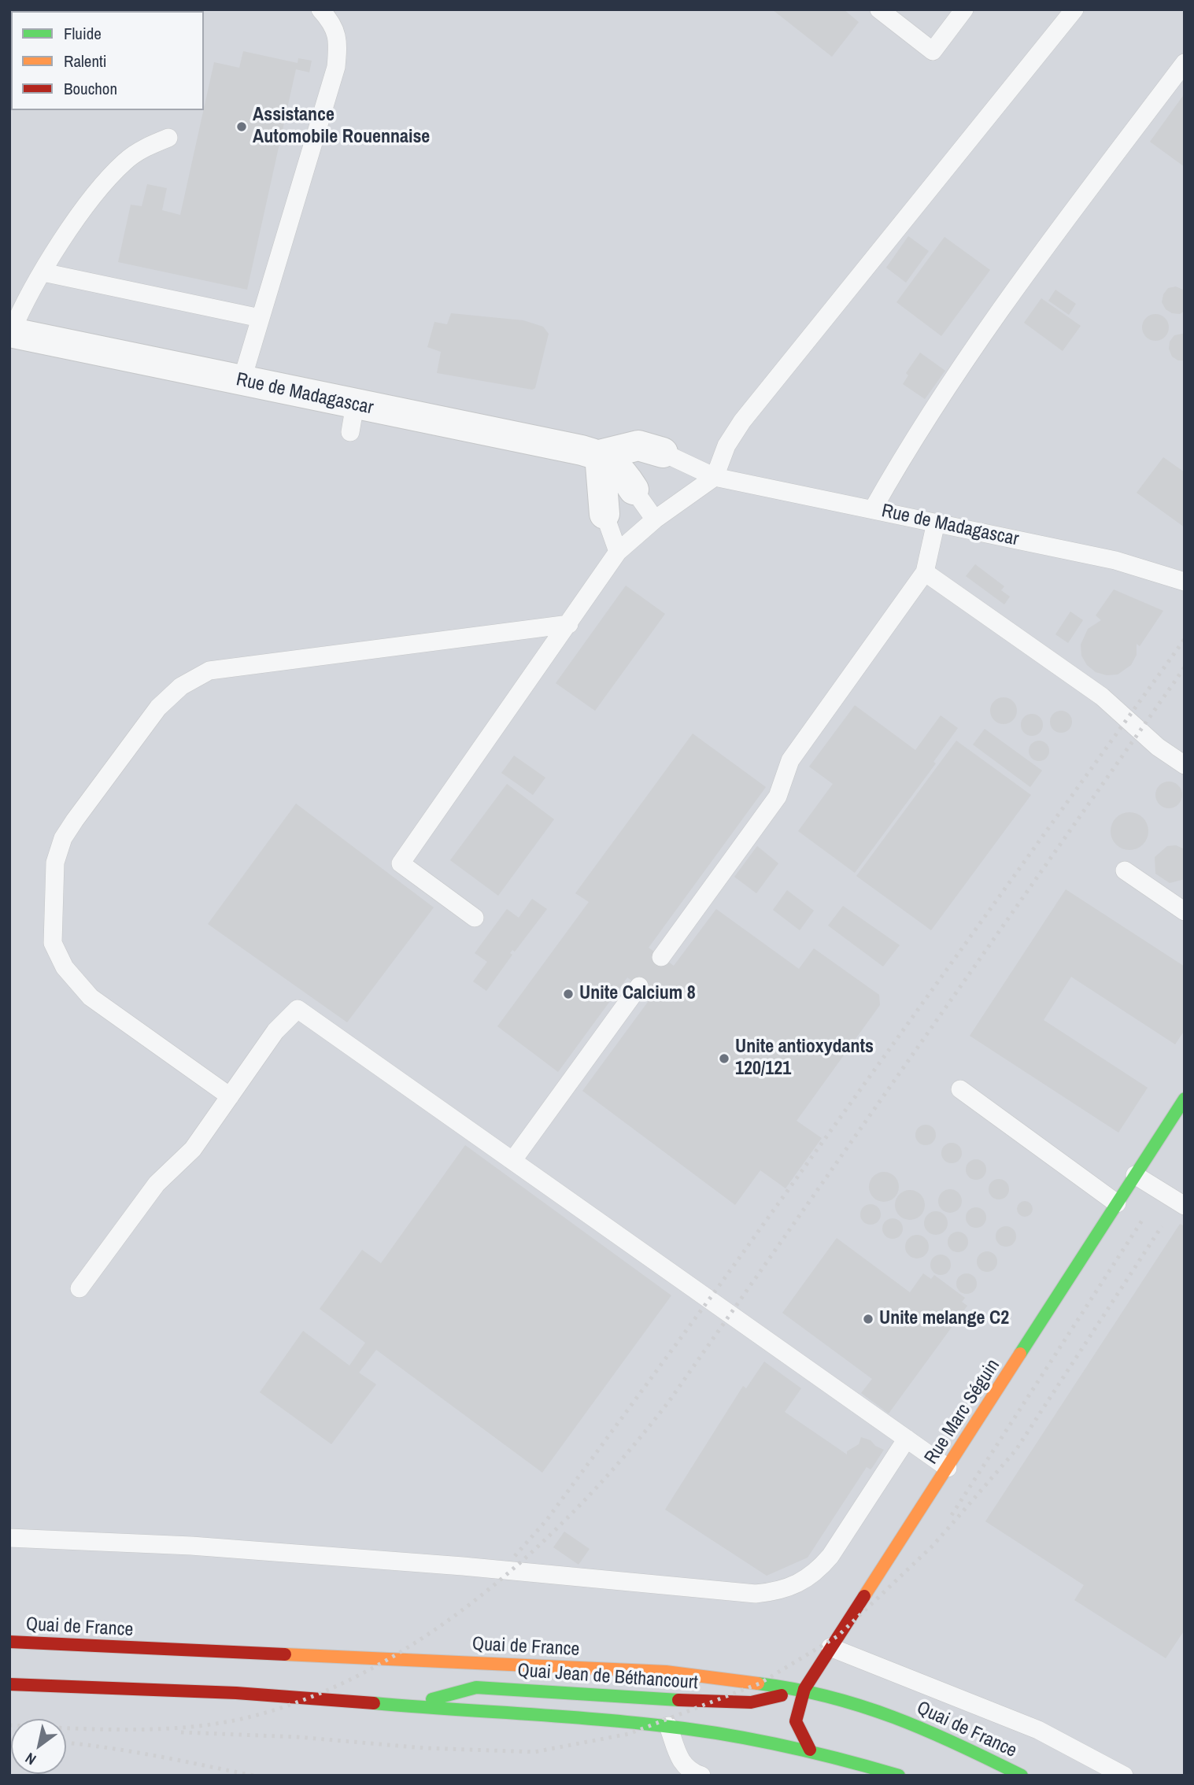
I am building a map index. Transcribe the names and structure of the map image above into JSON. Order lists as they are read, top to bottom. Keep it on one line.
{"streets":{"main road":["Rue Marc Séguin","Quai de France","Quai Jean de Béthancourt"],"street":["Rue de Madagascar"]},"crossings":[["Rue Marc Séguin","Quai de France"],["Rue Marc Séguin","Quai Jean de Béthancourt"],["Quai de France","Quai Jean de Béthancourt"]],"places":["Assistance Automobile Rouennaise","Unite Calcium 8","Unite antioxydants 120/121","Unite melange C2"],"legend":["Fluide","Ralenti","Bouchon"],"north":"bottom left"}
